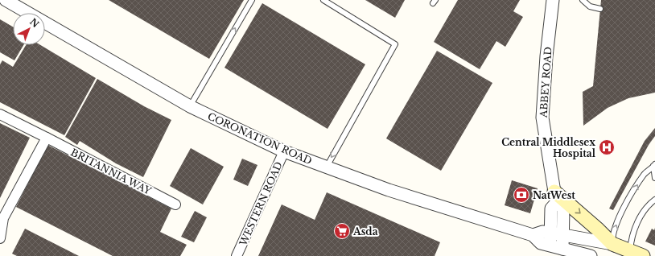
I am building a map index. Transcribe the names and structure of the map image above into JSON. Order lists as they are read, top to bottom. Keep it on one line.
{"streets":{"street":["ABBEY ROAD","CORONATION ROAD","BRITANNIA WAY","WESTERN ROAD"]},"crossings":[["ABBEY ROAD","CORONATION ROAD"],["CORONATION ROAD","WESTERN ROAD"]],"places":{"hospital":["Central Middlesex Hospital"],"bank":["NatWest"],"supermarket":["Asda"]},"north":"top right"}
